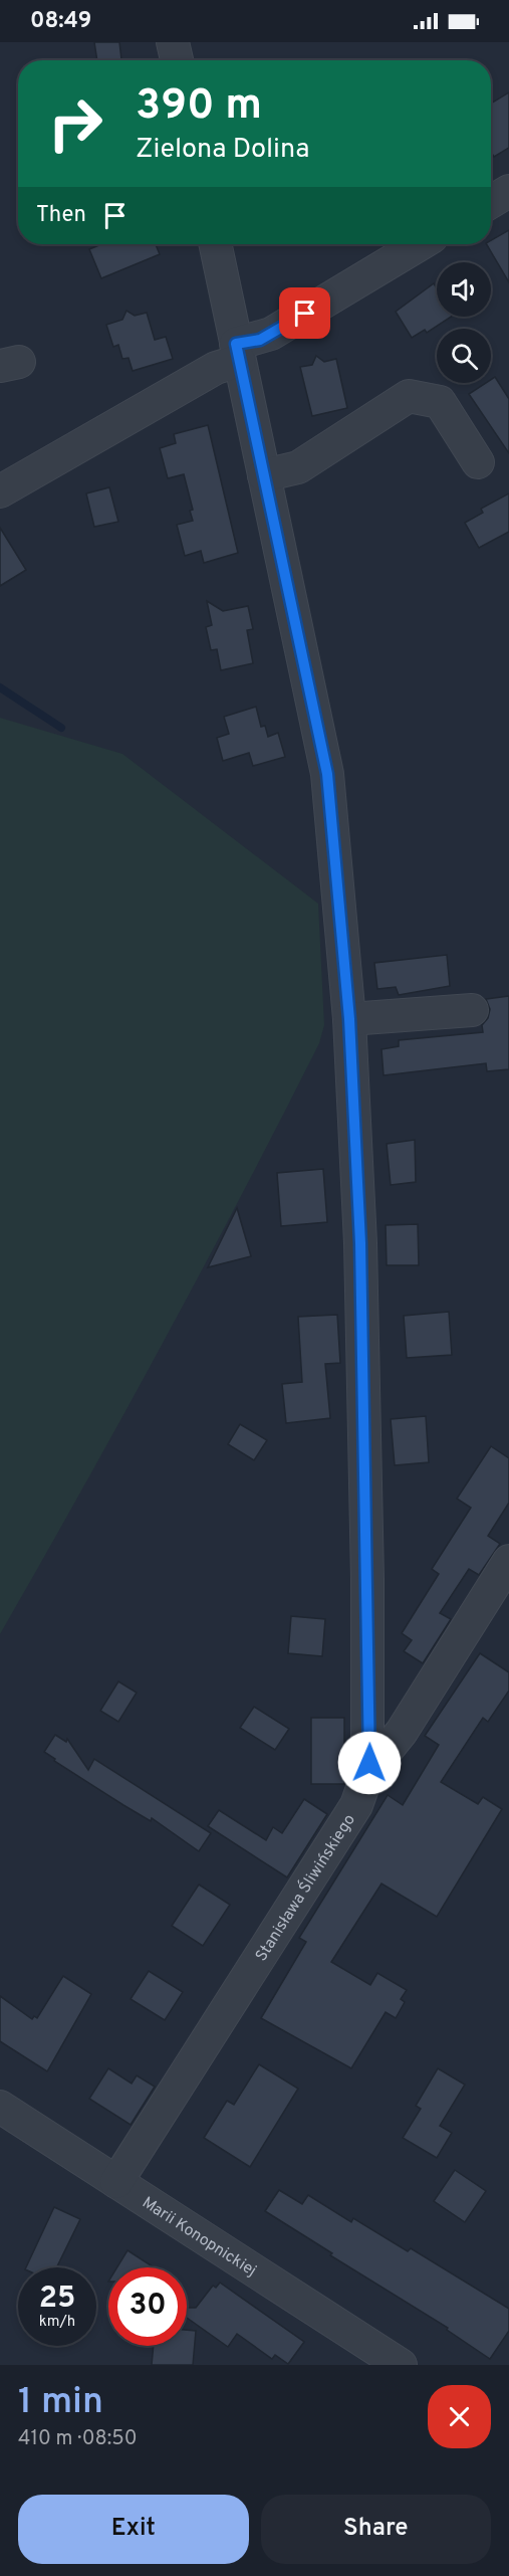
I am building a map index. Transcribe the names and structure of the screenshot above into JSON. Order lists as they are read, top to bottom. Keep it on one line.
{"streets":{"street":["Stanisława Śliwińskiego","Marii Konopnickiej"]},"crossings":[["Stanisława Śliwińskiego","Marii Konopnickiej"]],"page":{"status":"08:49","turn":["390 m","Zielona Dolina"],"then":"Then","speed":"25 km/h","limit":"30","heading":["1 min","410 m · 08:50"],"buttons":["Exit","Share"]}}
